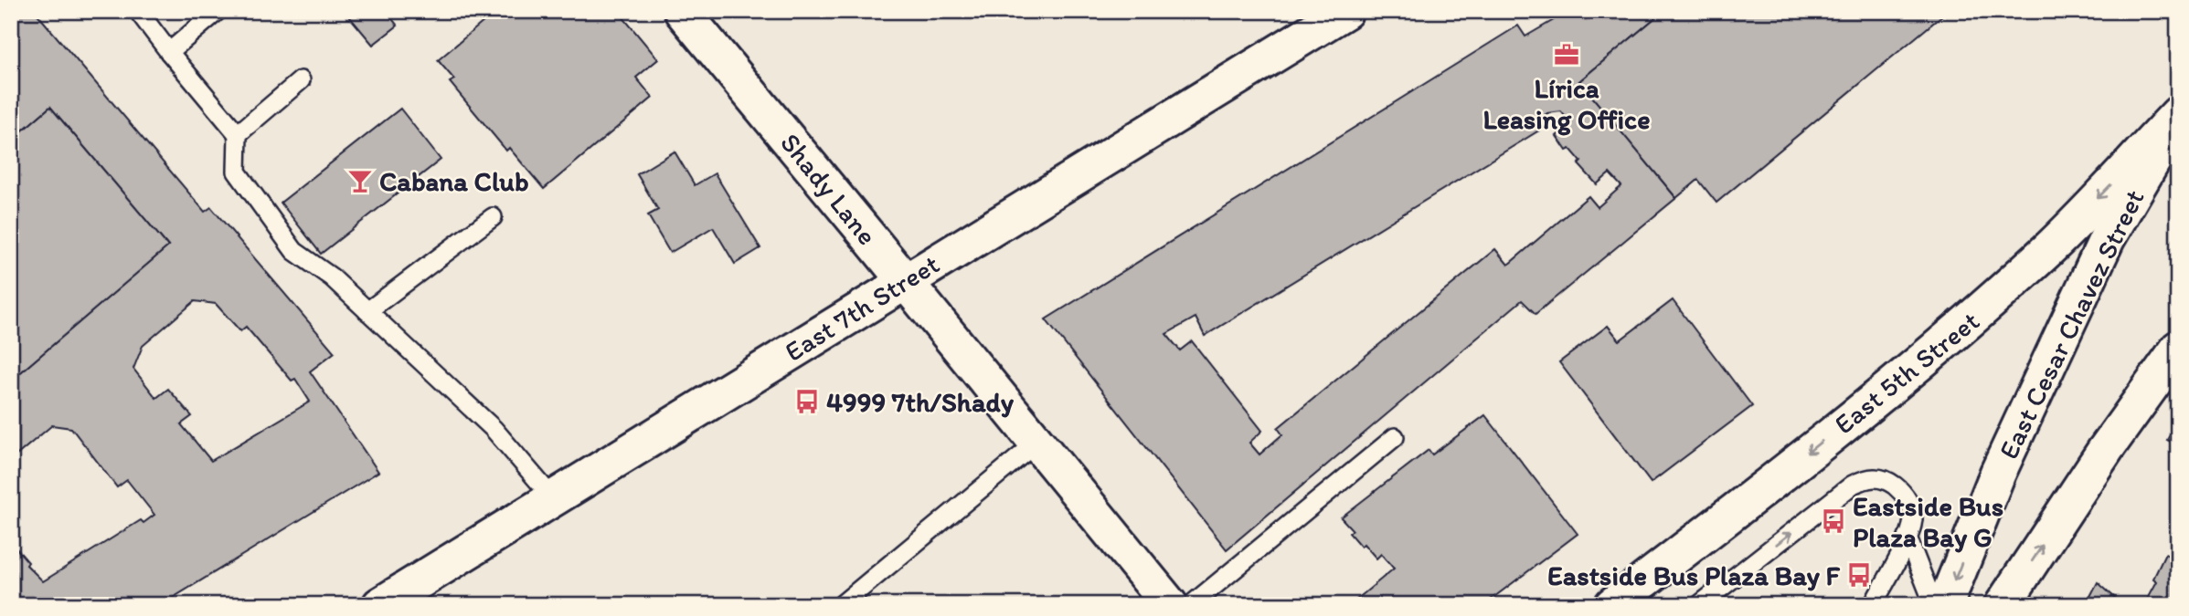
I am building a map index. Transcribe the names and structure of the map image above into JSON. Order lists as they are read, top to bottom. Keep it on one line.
{"streets":{"main road":["Shady Lane","East 7th Street","East Cesar Chavez Street","East 5th Street"]},"crossings":[["Shady Lane","East 7th Street"],["East Cesar Chavez Street","East 5th Street"]],"places":{"office":["Lírica Leasing Office"],"bar":["Cabana Club"],"bus stop":["4999 7th/Shady","Eastside Bus Plaza Bay G","Eastside Bus Plaza Bay F"]}}
